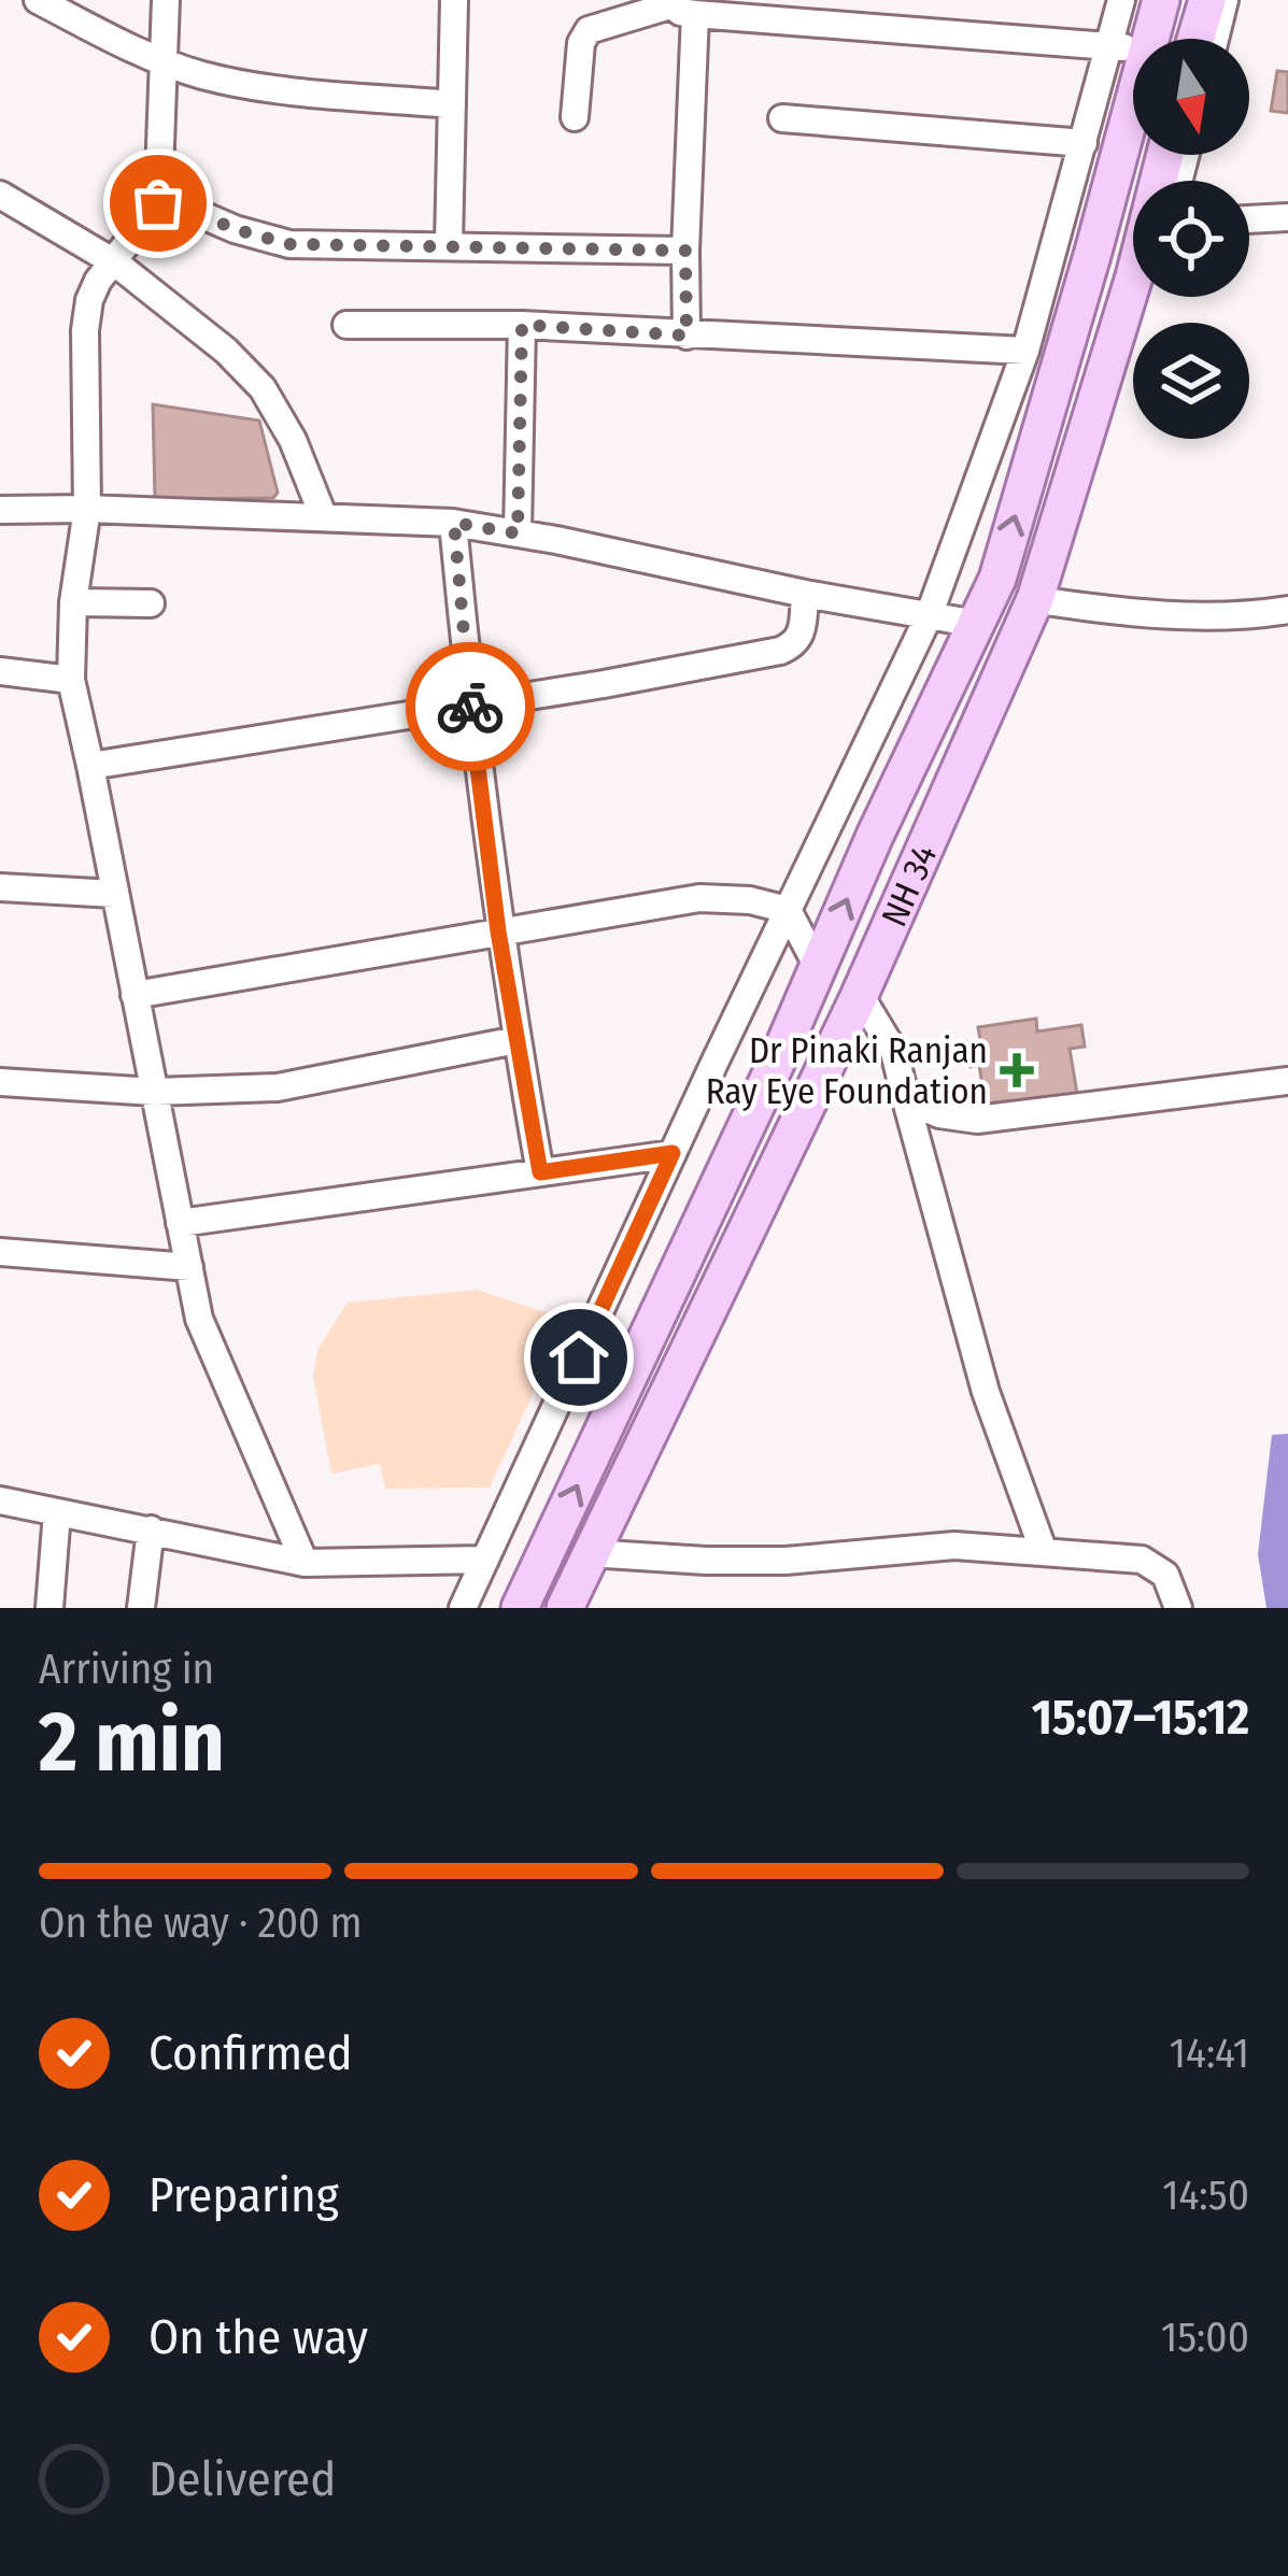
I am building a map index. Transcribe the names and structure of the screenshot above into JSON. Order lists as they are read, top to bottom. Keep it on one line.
{"streets":{"main road":["NH 34"]},"places":{"health":["Dr Pinaki Ranjan Ray Eye Foundation"]},"north":"bottom","page":{"heading":["2 min","Arriving in","15:07–15:12"],"bar":"On the way · 200 m","list":[["Confirmed","14:41"],["Preparing","14:50"],["On the way","15:00"],"Delivered"]}}
